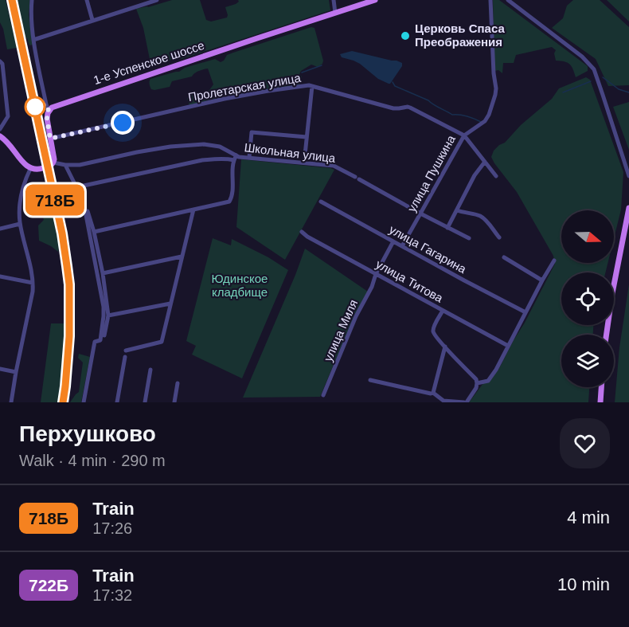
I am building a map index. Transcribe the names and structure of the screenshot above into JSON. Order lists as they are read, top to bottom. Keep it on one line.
{"streets":{"main road":["1-е Успенское шоссе"],"street":["Пролетарская улица","Школьная улица","улица Пушкина","улица Гагарина","улица Титова","улица Миля"]},"crossings":[["Пролетарская улица","улица Пушкина"],["Школьная улица","улица Пушкина"],["улица Пушкина","улица Гагарина"],["улица Титова","улица Миля"]],"parks":["Юдинское кладбище"],"places":["Церковь Спаса Преображения"],"north":"right","page":{"on_map":"718Б","heading":["Перхушково","Walk · 4 min · 290 m"],"list":[{"mark":"718Б","name":"Train","note":"17:26","value":"4 min"},{"mark":"722Б","name":"Train","note":"17:32","value":"10 min"}]}}
